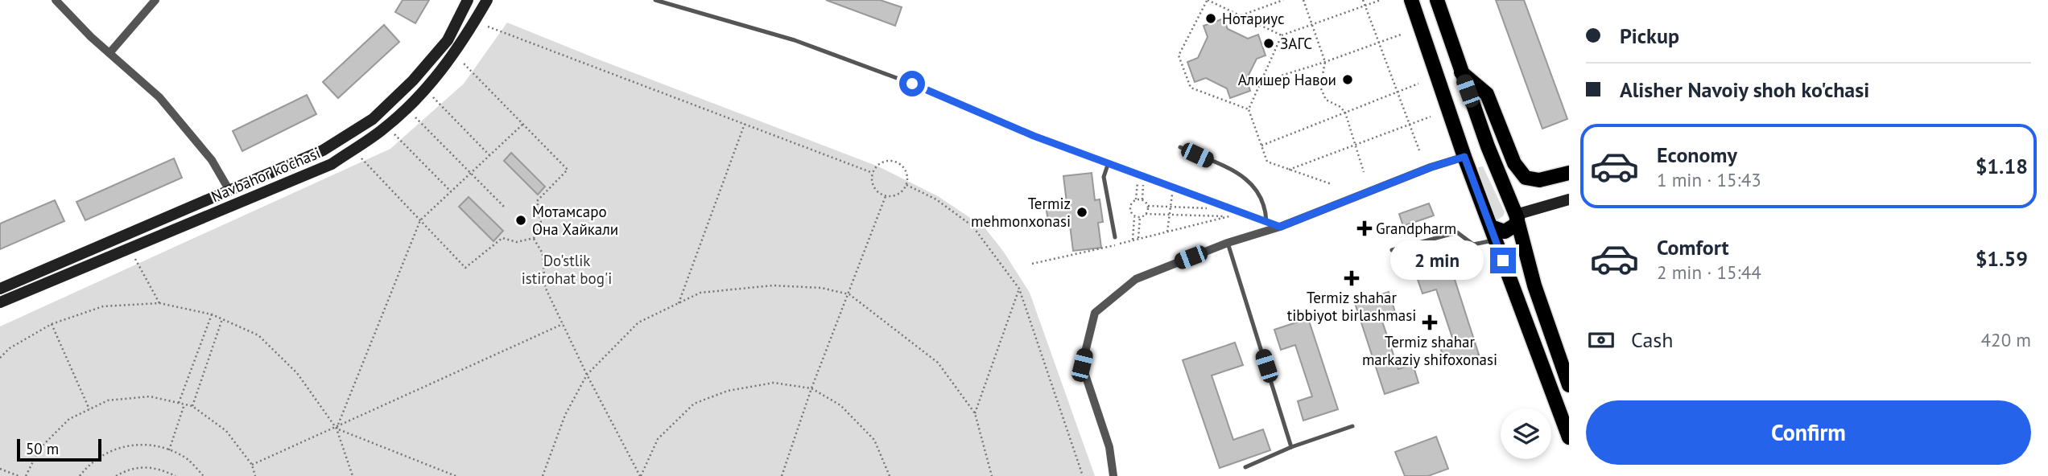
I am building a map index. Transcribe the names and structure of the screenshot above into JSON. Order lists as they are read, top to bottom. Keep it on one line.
{"streets":{"street":["Navbahor ko'chasi"]},"parks":["Do'stlik istirohat bog'i"],"places":{"other":["Нотариус","ЗАГС","Алишер Навои","Termiz mehmonxonasi","Мотамсаро Она Хайкали"],"health":["Grandpharm","Termiz shahar tibbiyot birlashmasi","Termiz shahar markaziy shifoxonasi"]},"scale_bar":"50 m","page":{"banner":["Pickup","Alisher Navoiy shoh ko'chasi"],"list":[{"name":"Economy","note":"1 min · 15:43","value":"$1.18"},{"name":"Comfort","note":"2 min · 15:44","value":"$1.59"}],"bubble":"2 min","pay":["Cash","420 m"],"buttons":"Confirm","scale":"50 m"}}
